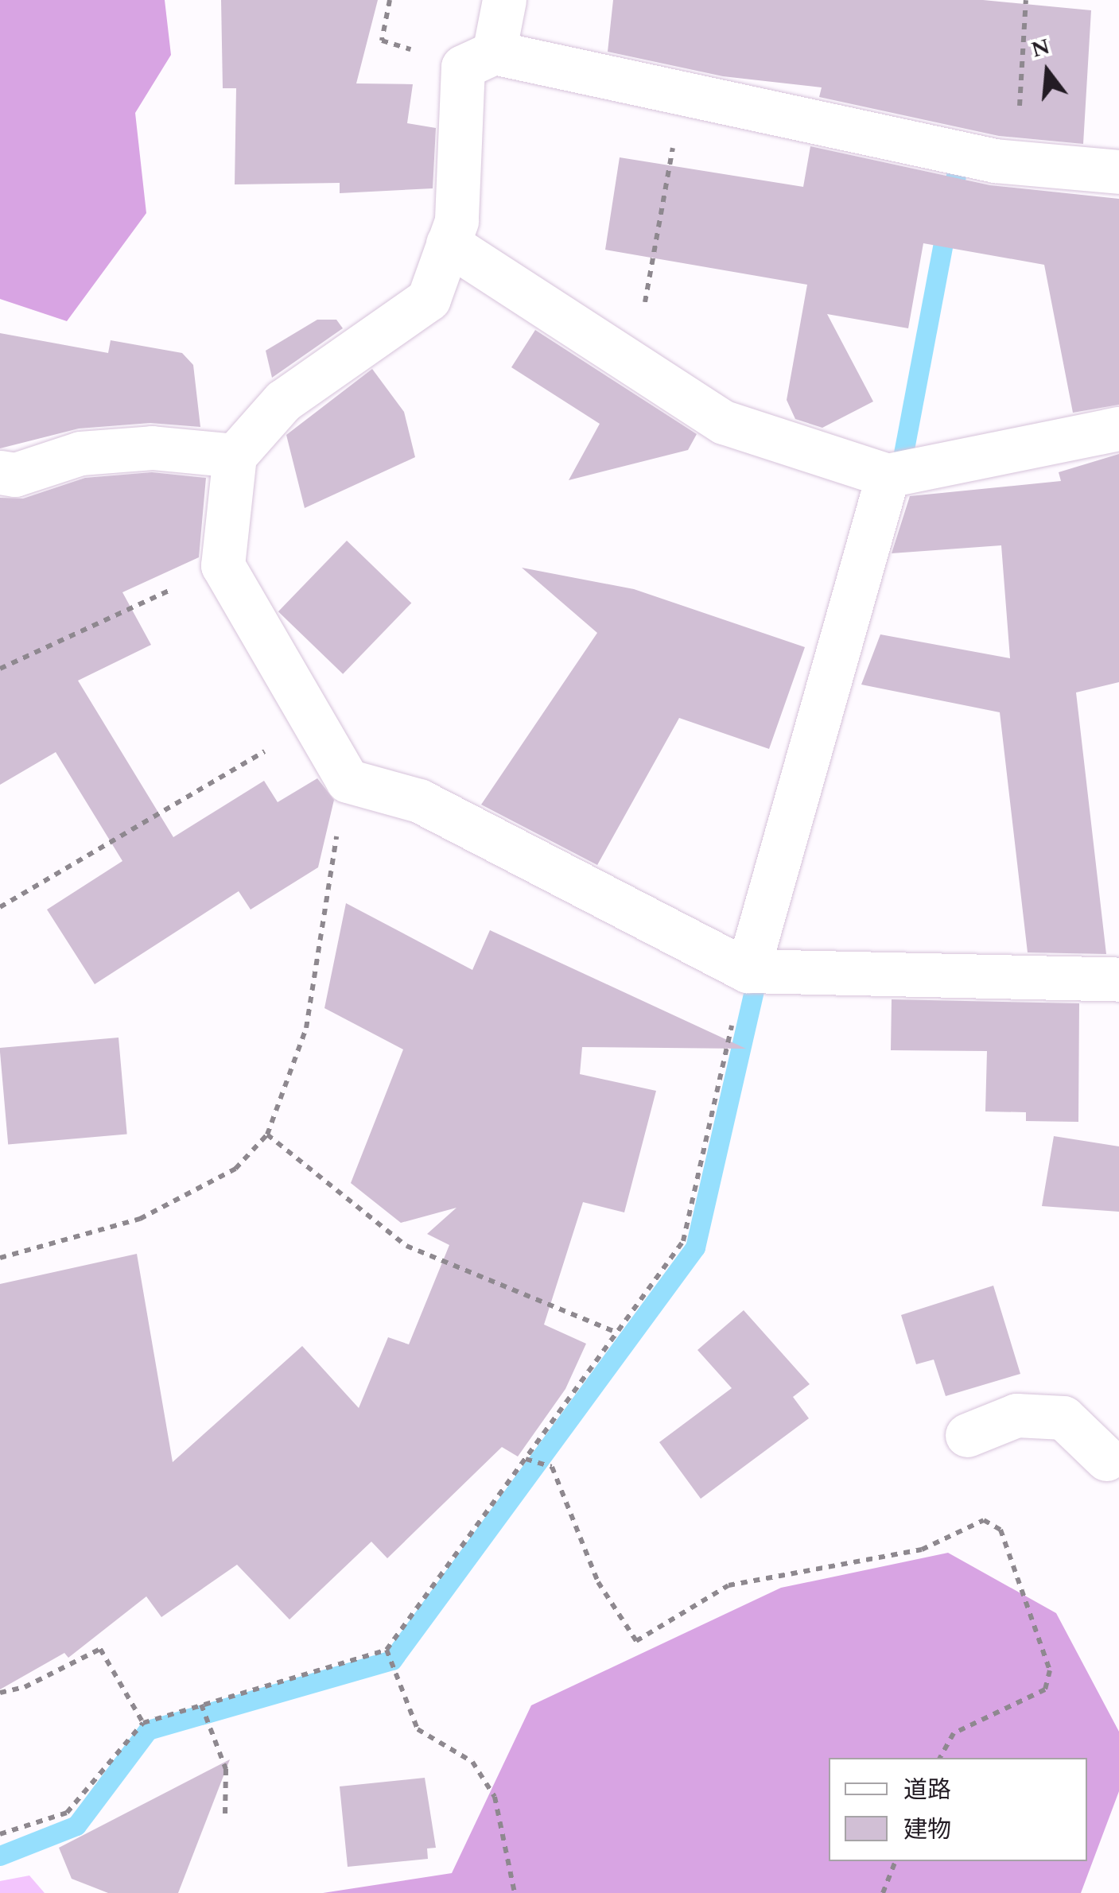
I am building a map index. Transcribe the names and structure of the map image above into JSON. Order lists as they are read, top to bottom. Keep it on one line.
{"legend":["道路","建物"],"north":"top"}
